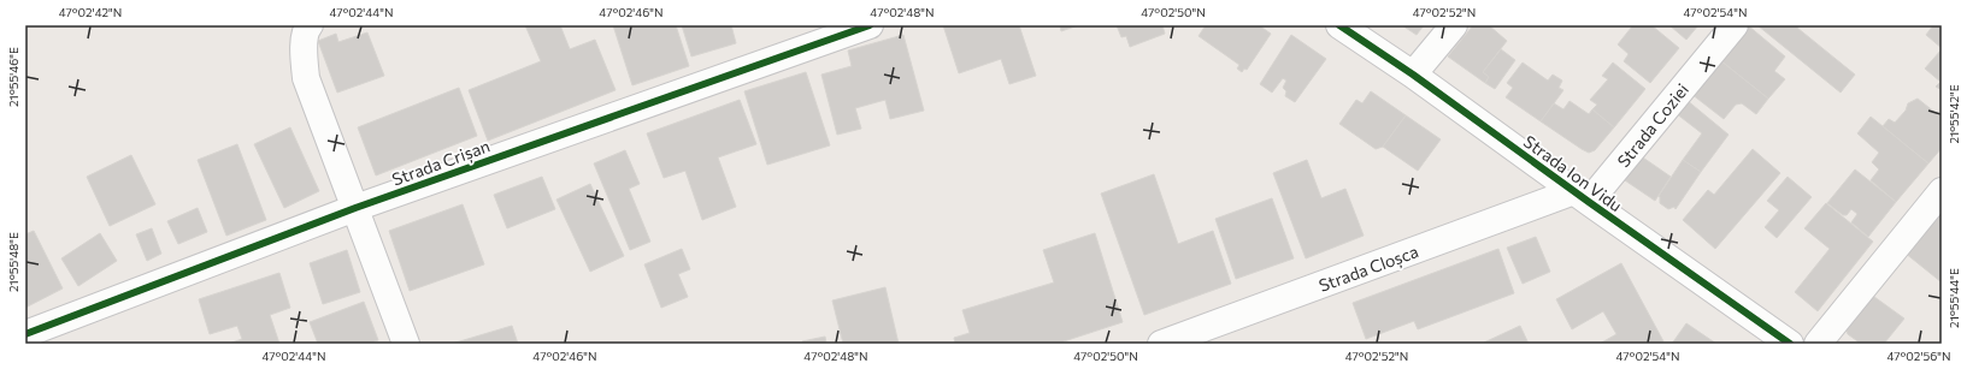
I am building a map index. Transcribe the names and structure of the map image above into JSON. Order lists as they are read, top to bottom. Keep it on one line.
{"streets":{"street":["Strada Coziei","Strada Crișan","Strada Ion Vidu","Strada Cloșca"]},"crossings":[["Strada Coziei","Strada Ion Vidu"],["Strada Coziei","Strada Cloșca"],["Strada Ion Vidu","Strada Cloșca"]],"coordinates":["47°02'42\"N","47°02'44\"N","47°02'46\"N","47°02'48\"N","47°02'50\"N","47°02'52\"N","47°02'54\"N","21°55'46\"E","21°55'42\"E","21°55'48\"E","21°55'44\"E","47°02'56\"N"]}
